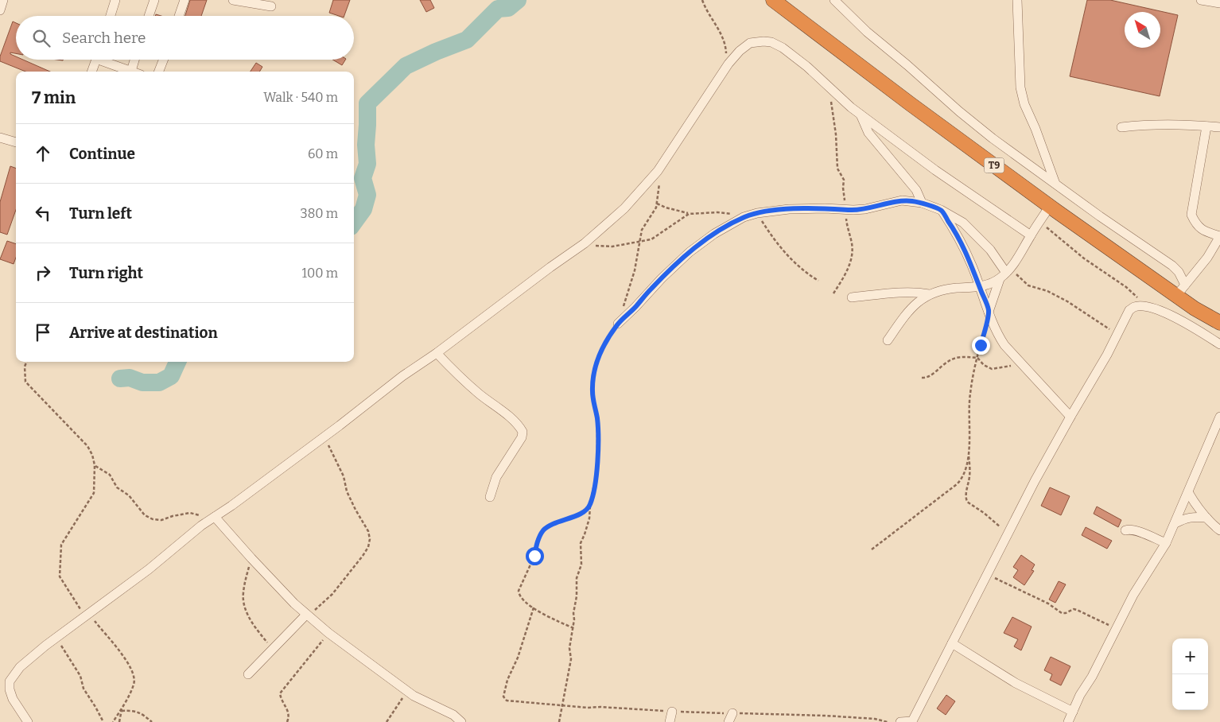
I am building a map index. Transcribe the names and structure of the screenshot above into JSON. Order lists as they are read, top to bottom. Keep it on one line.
{"streets":{"highway":["T9"]},"north":"top left","page":{"search":"Search here","heading":["7 min","Walk · 540 m"],"list":[["Continue","60 m"],["Turn left","380 m"],["Turn right","100 m"],"Arrive at destination"],"map_buttons":["+","−"]}}
